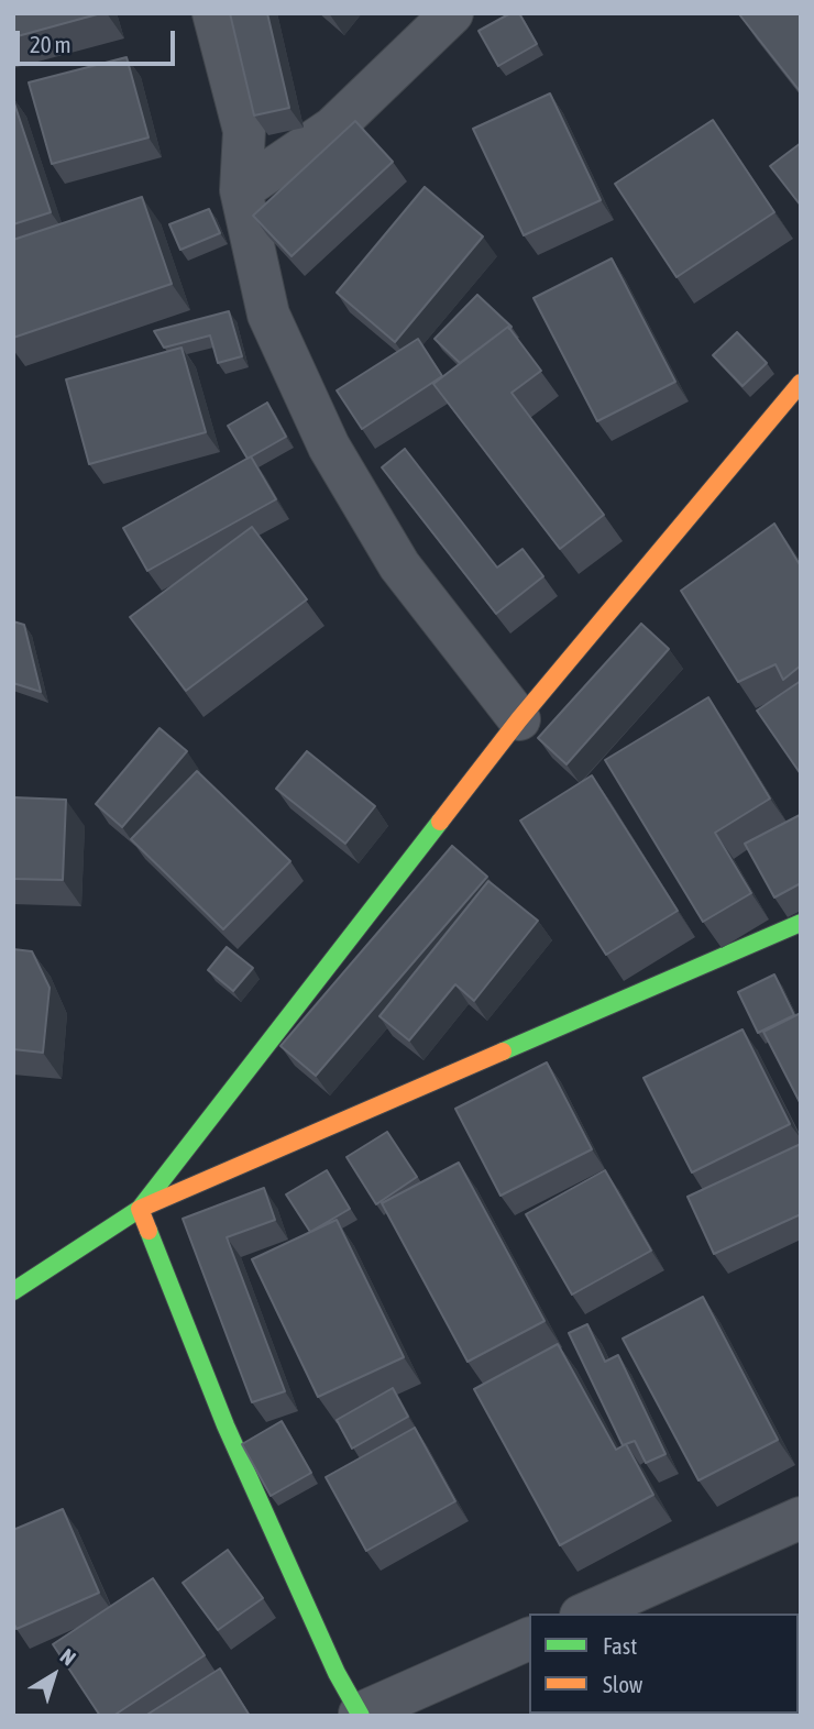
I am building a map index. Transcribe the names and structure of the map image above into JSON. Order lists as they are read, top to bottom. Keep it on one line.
{"legend":["Fast","Slow"],"scale_bar":"20 m","north":"top right"}
